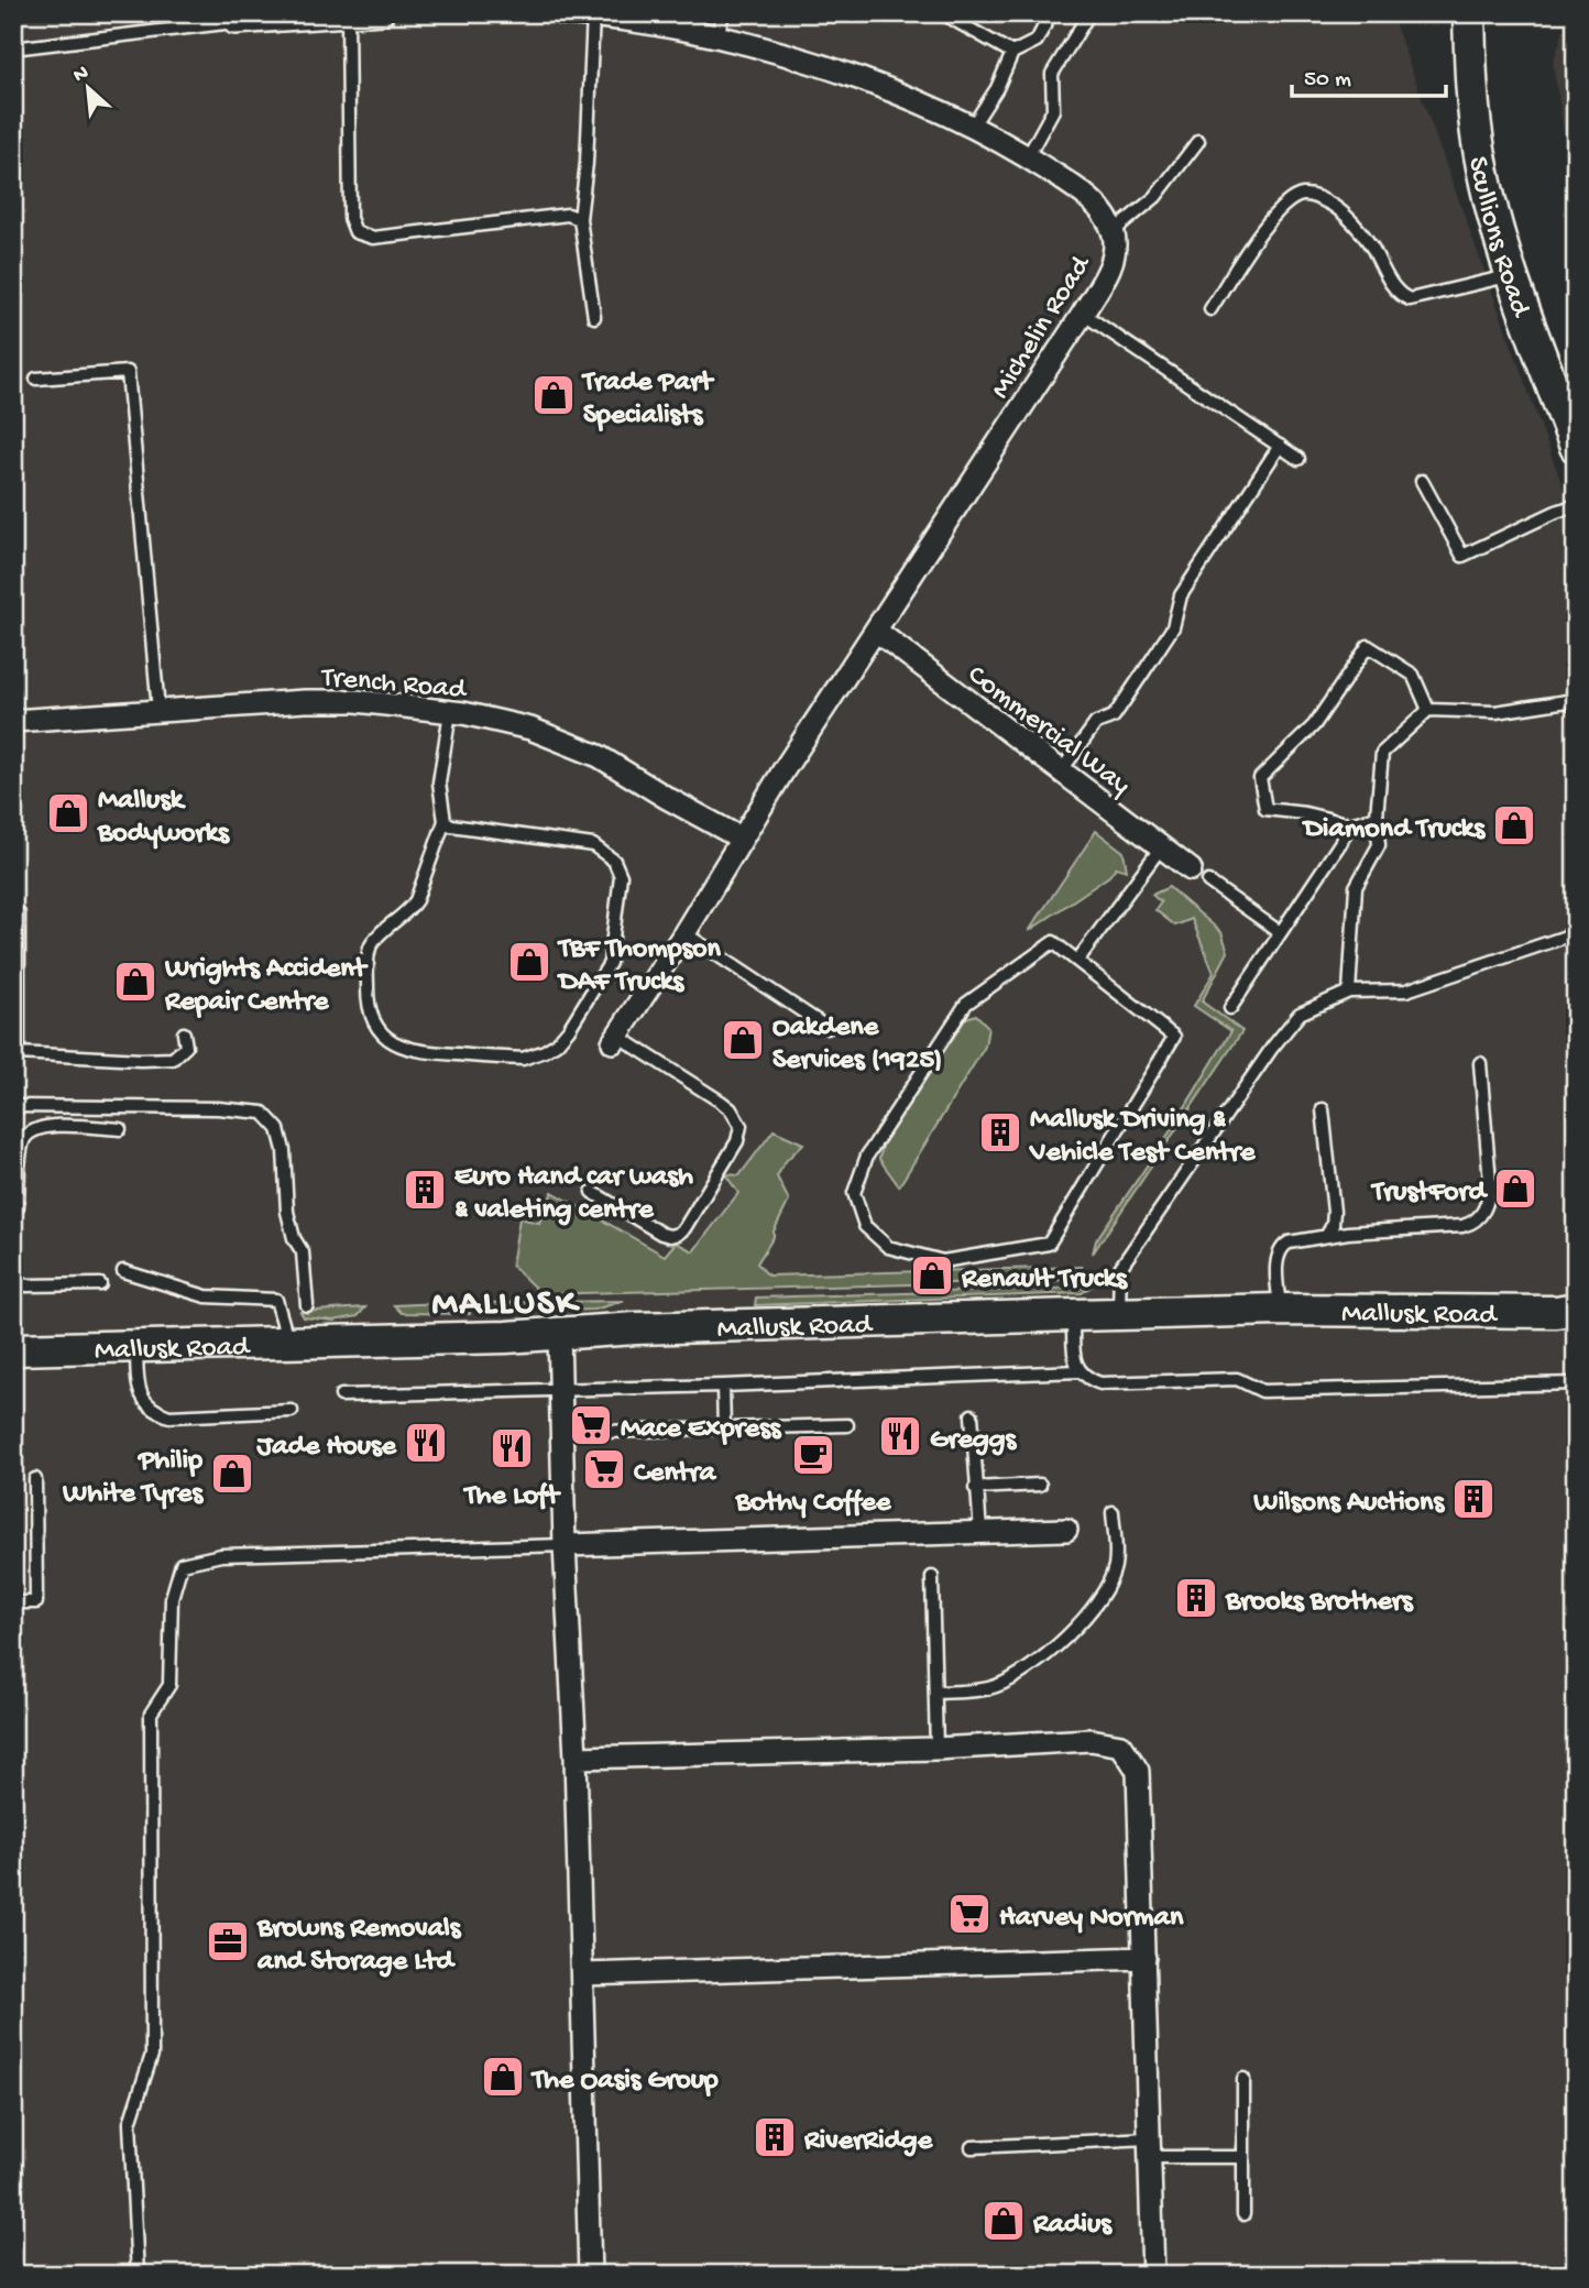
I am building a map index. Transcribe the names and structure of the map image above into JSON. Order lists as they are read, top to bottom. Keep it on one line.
{"streets":{"main road":["Scullions Road","Mallusk Road"],"street":["Michelin Road","Trench Road","Commercial Way"]},"crossings":[["Michelin Road","Trench Road"],["Michelin Road","Commercial Way"]],"districts":["MALLUSK"],"places":{"shop":["Trade Part Specialists","Mallusk Bodyworks","Diamond Trucks","TBF Thompson DAF Trucks","Wrights Accident Repair Centre","Oakdene Services (1925)","TrustFord","Renault Trucks","Philip White Tyres","The Oasis Group","Radius"],"building":["Mallusk Driving & Vehicle Test Centre","Euro Hand car wash & valeting centre","Wilsons Auctions","Brooks Brothers","RiverRidge"],"supermarket":["Mace Express","Centra","Harvey Norman"],"restaurant":["Greggs","Jade House","The Loft"],"cafe":["Bothy Coffee"],"office":["Browns Removals and Storage Ltd"]},"scale_bar":"50 m","north":"top left"}
